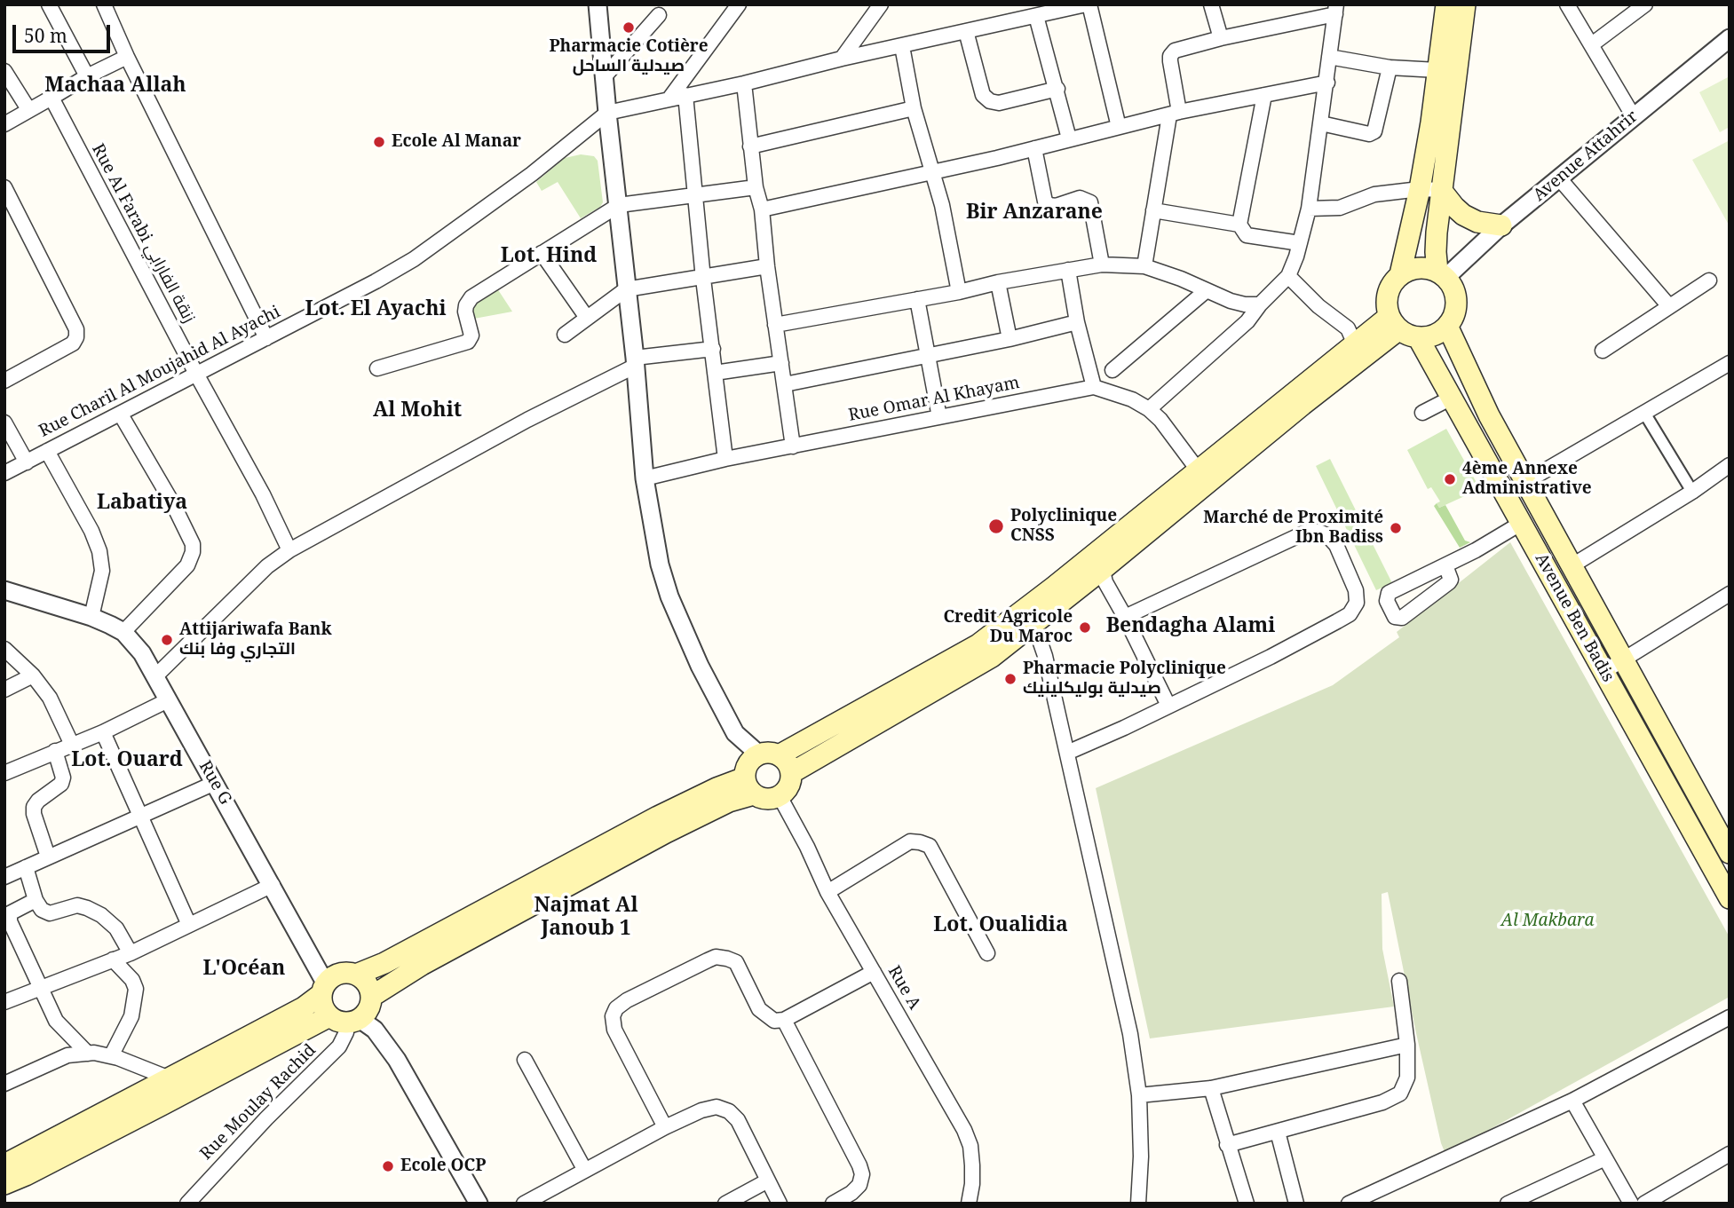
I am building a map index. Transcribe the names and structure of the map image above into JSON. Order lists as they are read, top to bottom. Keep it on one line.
{"streets":{"main road":["Avenue Ben Badis"],"street":["Avenue Attahrir","Rue Al Farabi زنقة الفارابي","Rue Charil Al Moujahid Al Ayachi","Rue Omar Al Khayam","Rue G","Rue A","Rue Moulay Rachid"]},"crossings":[["Avenue Attahrir","Avenue Ben Badis"],["Rue Al Farabi زنقة الفارابي","Rue Charil Al Moujahid Al Ayachi"],["Rue G","Rue Moulay Rachid"]],"districts":["Machaa Allah","Bir Anzarane","Lot. Hind","Lot. El Ayachi","Al Mohit","Labatiya","Bendagha Alami","Lot. Ouard","Najmat Al Janoub 1","Lot. Oualidia","L'Océan"],"parks":["Al Makbara"],"places":["Pharmacie Cotière صيدلية الساحل","Ecole Al Manar","4ème Annexe Administrative","Polyclinique CNSS","Marché de Proximité Ibn Badiss","Credit Agricole Du Maroc","Attijariwafa Bank التجاري وفا بنك","Pharmacie Polyclinique صيدلية بوليكلينيك","Ecole OCP"],"scale_bar":"50 m"}
